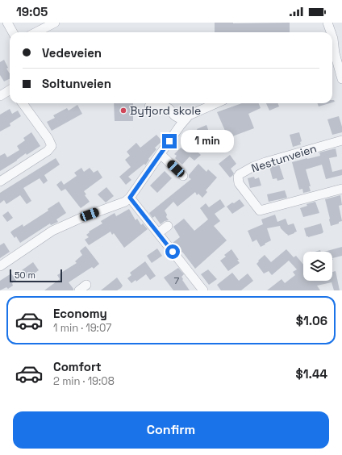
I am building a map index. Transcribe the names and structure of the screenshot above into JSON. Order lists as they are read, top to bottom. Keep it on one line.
{"streets":{"street":["Nestunveien"]},"places":["Byfjord skole"],"house_numbers":["7"],"scale_bar":"50 m","page":{"status":"19:05","banner":["Vedeveien","Soltunveien"],"bubble":"1 min","scale":"50 m","list":[{"name":"Economy","note":"1 min · 19:07","value":"$1.06"},{"name":"Comfort","note":"2 min · 19:08","value":"$1.44"}],"buttons":"Confirm"}}
